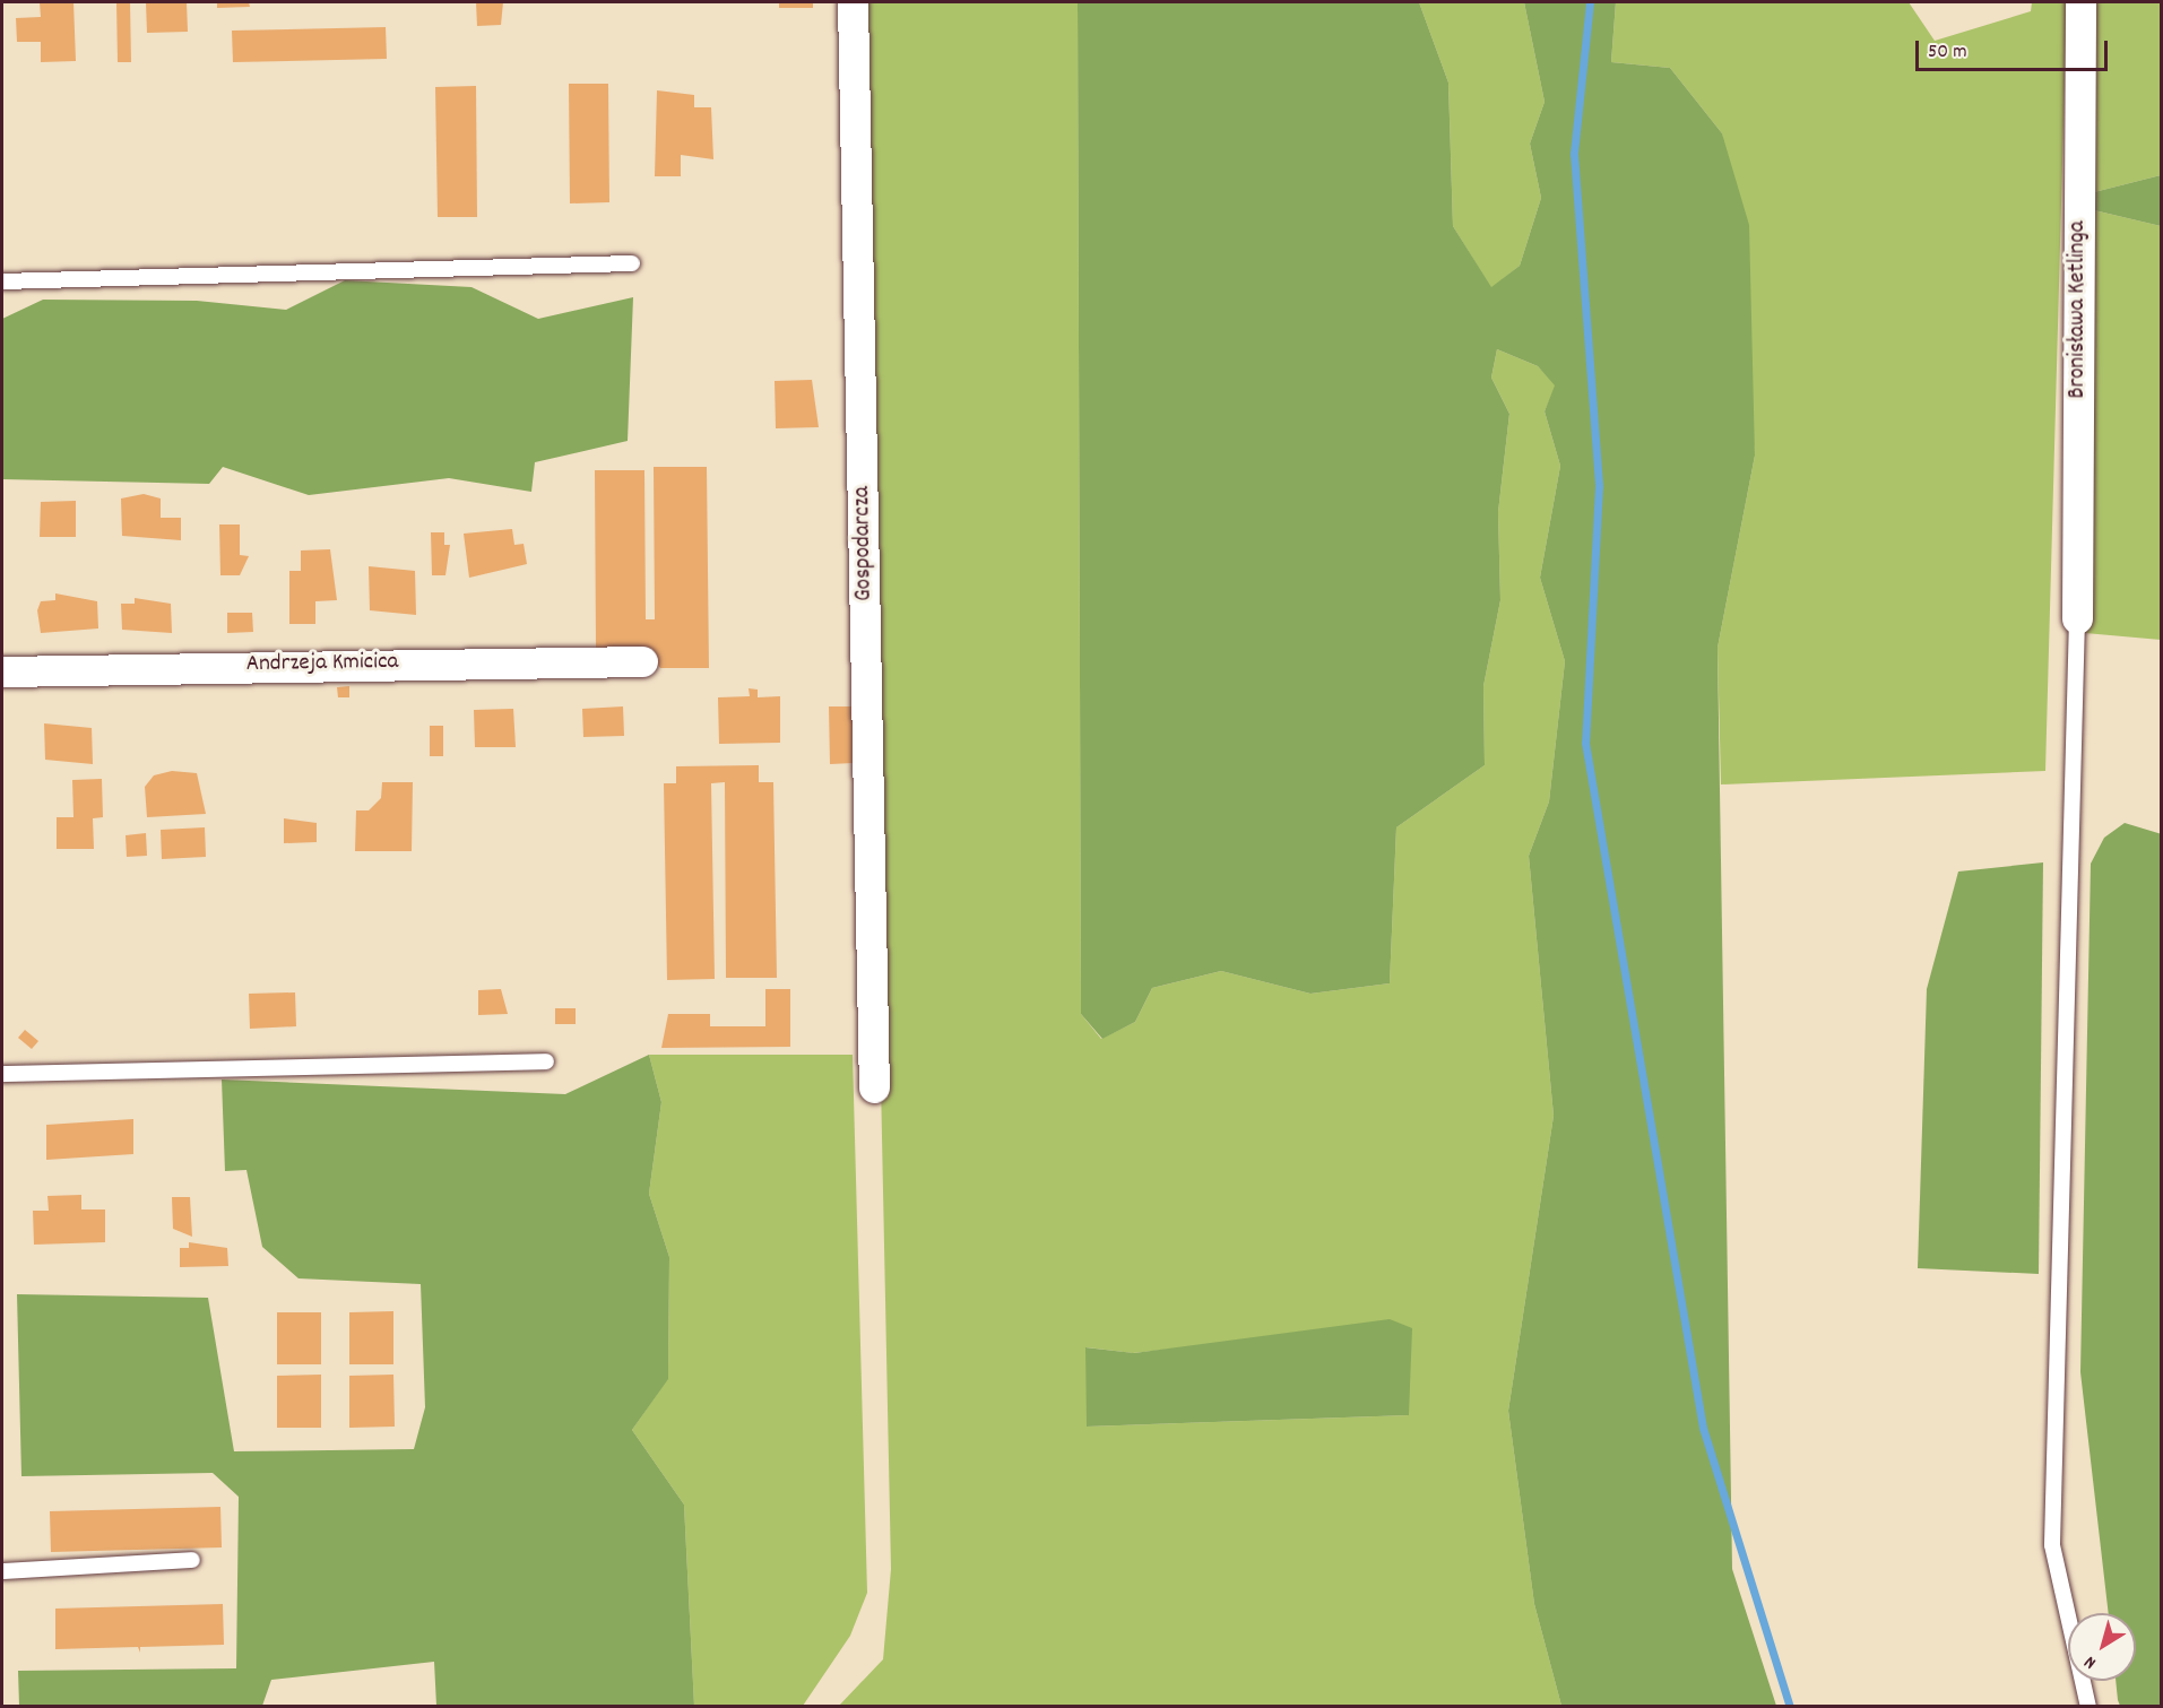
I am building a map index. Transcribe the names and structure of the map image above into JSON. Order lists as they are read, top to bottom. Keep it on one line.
{"streets":{"street":["Bronisława Ketlinga","Gospodarcza","Andrzeja Kmicica"]},"scale_bar":"50 m","north":"bottom left"}
